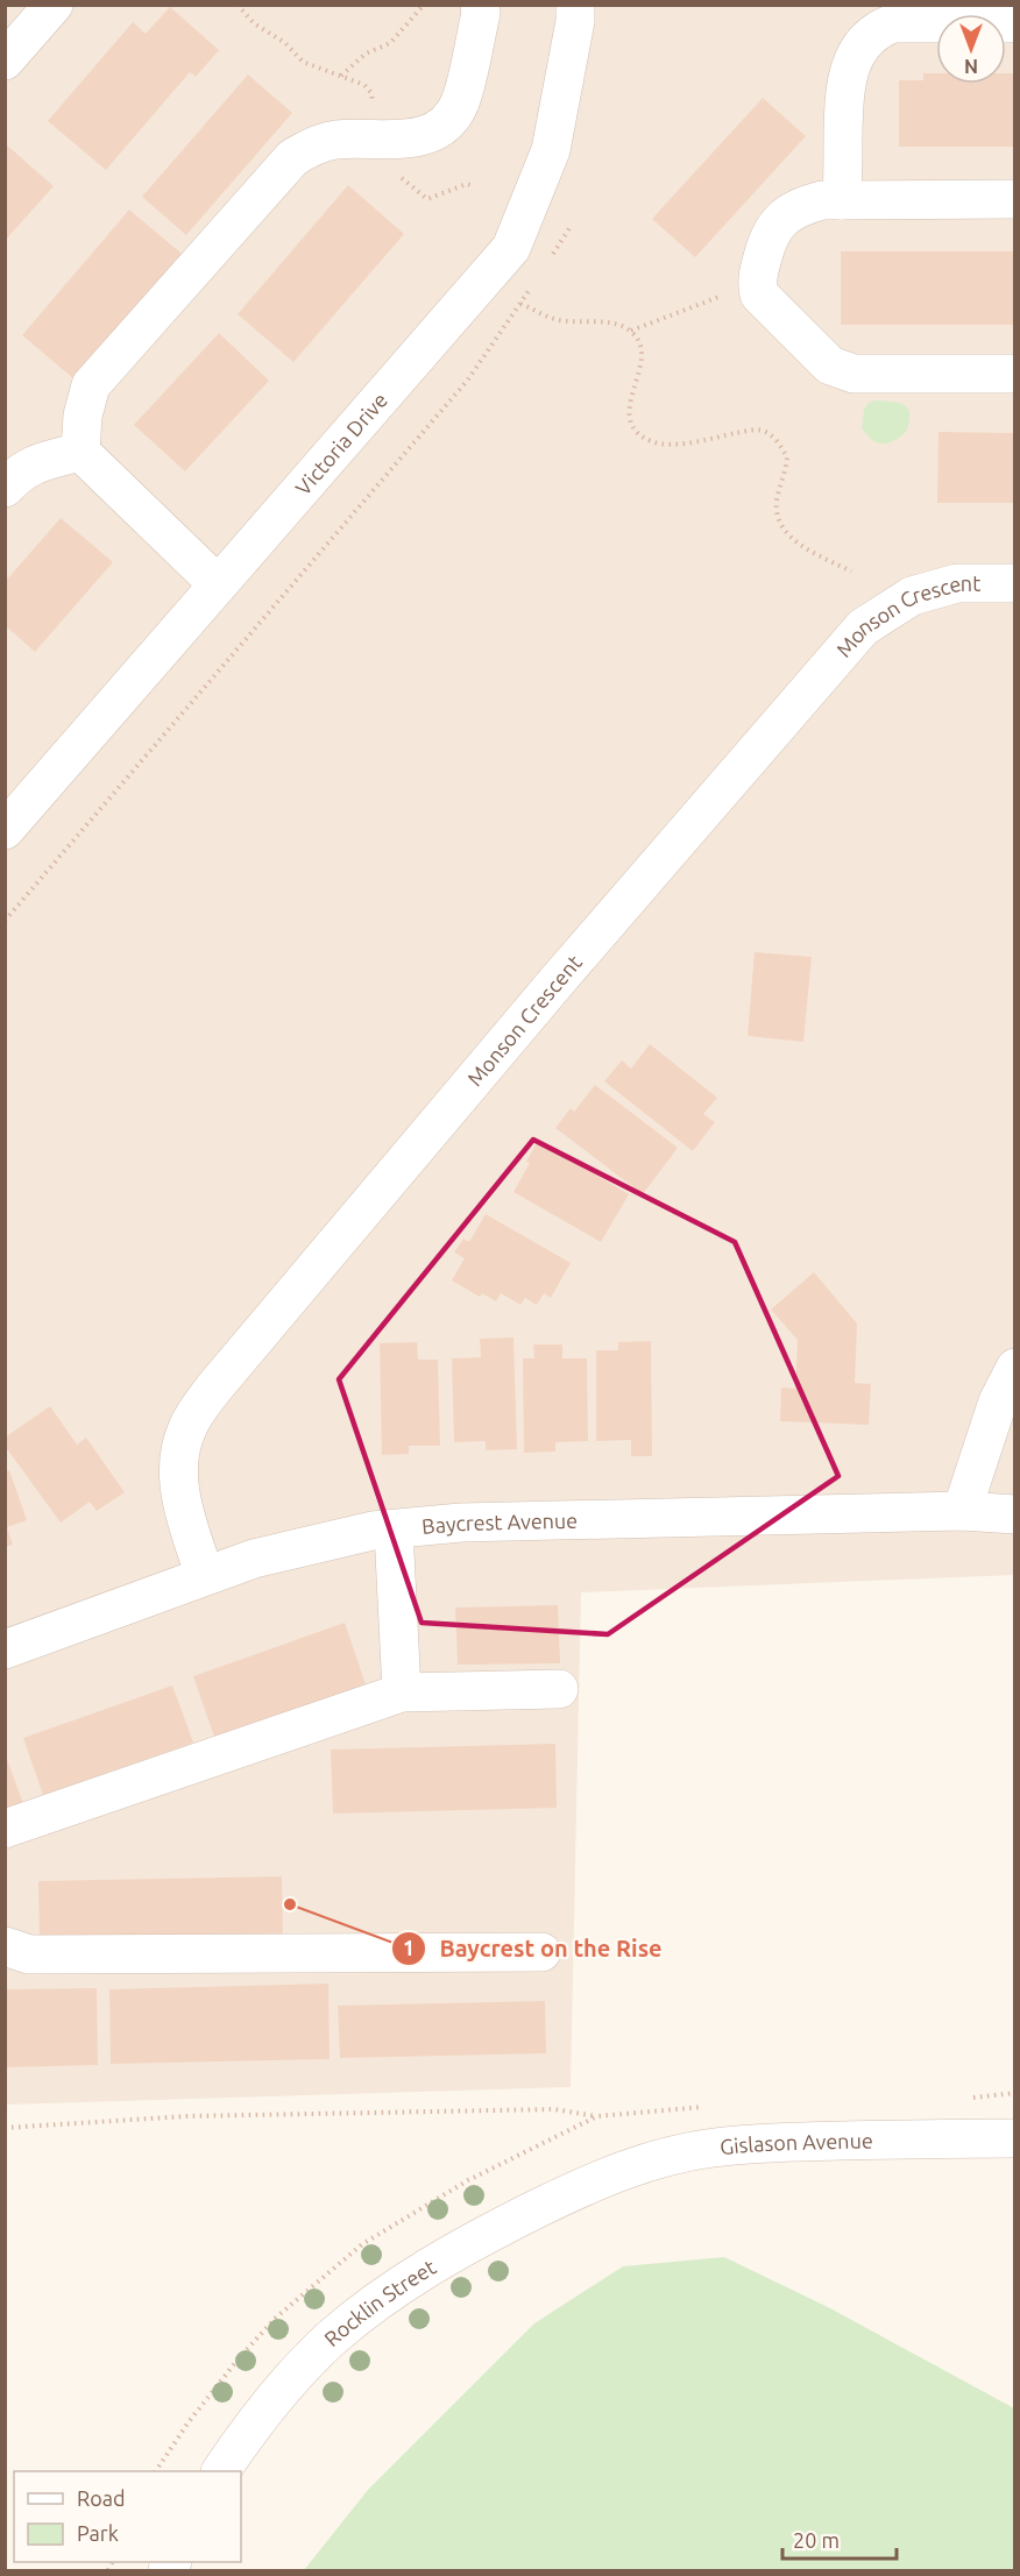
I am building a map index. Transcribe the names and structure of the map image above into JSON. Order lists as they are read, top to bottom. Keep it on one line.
{"streets":{"street":["Victoria Drive","Monson Crescent","Baycrest Avenue","Gislason Avenue","Rocklin Street"]},"crossings":[["Monson Crescent","Baycrest Avenue"],["Gislason Avenue","Rocklin Street"]],"places":["Baycrest on the Rise"],"legend":["Road","Park"],"scale_bar":"20 m","north":"bottom"}
